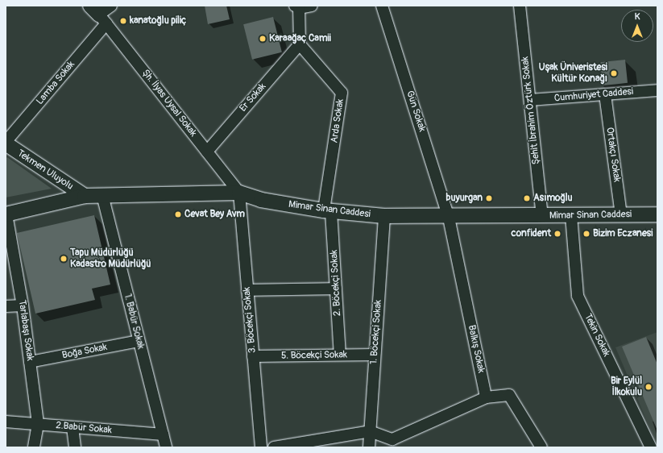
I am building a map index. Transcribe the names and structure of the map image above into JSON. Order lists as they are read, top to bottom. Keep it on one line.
{"streets":{"street":["Lamba Sokak","Cumhuriyet Caddesi","Er Sokak","Şh. İlyas Uysal Sokak","Şehit İbrahim Öztürk Sokak","Gün Sokak","Arda Sokak","Ortakçı Sokak","Tekmen Uluyolu","Mimar Sinan Caddesi","2. Böcekçi Sokak","3. Böcekçi Sokak","1. Babür Sokak","Tarlabaşı Sokak","1. Böcekçi Sokak","Tekin Sokak","Balkış Sokak","Boğa Sokak","5. Böcekçi Sokak","2.Babür Sokak"]},"crossings":[["Lamba Sokak","Şh. İlyas Uysal Sokak"],["Lamba Sokak","Tekmen Uluyolu"],["Cumhuriyet Caddesi","Şehit İbrahim Öztürk Sokak"],["Cumhuriyet Caddesi","Ortakçı Sokak"],["Er Sokak","Şh. İlyas Uysal Sokak"],["Er Sokak","Arda Sokak"],["Şh. İlyas Uysal Sokak","Mimar Sinan Caddesi"],["Şh. İlyas Uysal Sokak","3. Böcekçi Sokak"],["Şehit İbrahim Öztürk Sokak","Mimar Sinan Caddesi"],["Gün Sokak","Mimar Sinan Caddesi"],["Gün Sokak","Balkış Sokak"],["Arda Sokak","Mimar Sinan Caddesi"],["Arda Sokak","2. Böcekçi Sokak"],["Ortakçı Sokak","Mimar Sinan Caddesi"],["Tekmen Uluyolu","Mimar Sinan Caddesi"],["Mimar Sinan Caddesi","2. Böcekçi Sokak"],["Mimar Sinan Caddesi","3. Böcekçi Sokak"],["Mimar Sinan Caddesi","1. Babür Sokak"],["Mimar Sinan Caddesi","Tarlabaşı Sokak"],["Mimar Sinan Caddesi","1. Böcekçi Sokak"],["Mimar Sinan Caddesi","Tekin Sokak"],["Mimar Sinan Caddesi","Balkış Sokak"],["2. Böcekçi Sokak","5. Böcekçi Sokak"],["3. Böcekçi Sokak","5. Böcekçi Sokak"],["1. Babür Sokak","Boğa Sokak"],["1. Babür Sokak","2.Babür Sokak"],["Tarlabaşı Sokak","Boğa Sokak"],["Tarlabaşı Sokak","2.Babür Sokak"],["1. Böcekçi Sokak","5. Böcekçi Sokak"]],"places":["kanatoğlu piliç","Karaağaç Camii","Uşak Üniveristesi Kültür Konağı","buyurgan","Asımoğlu","Cevat Bey Avm","confident","Bizim Eczanesi","Tapu Müdürlüğü Kadastro Müdürlüğü","Bir Eylül İlkokulu"],"north":"top"}
